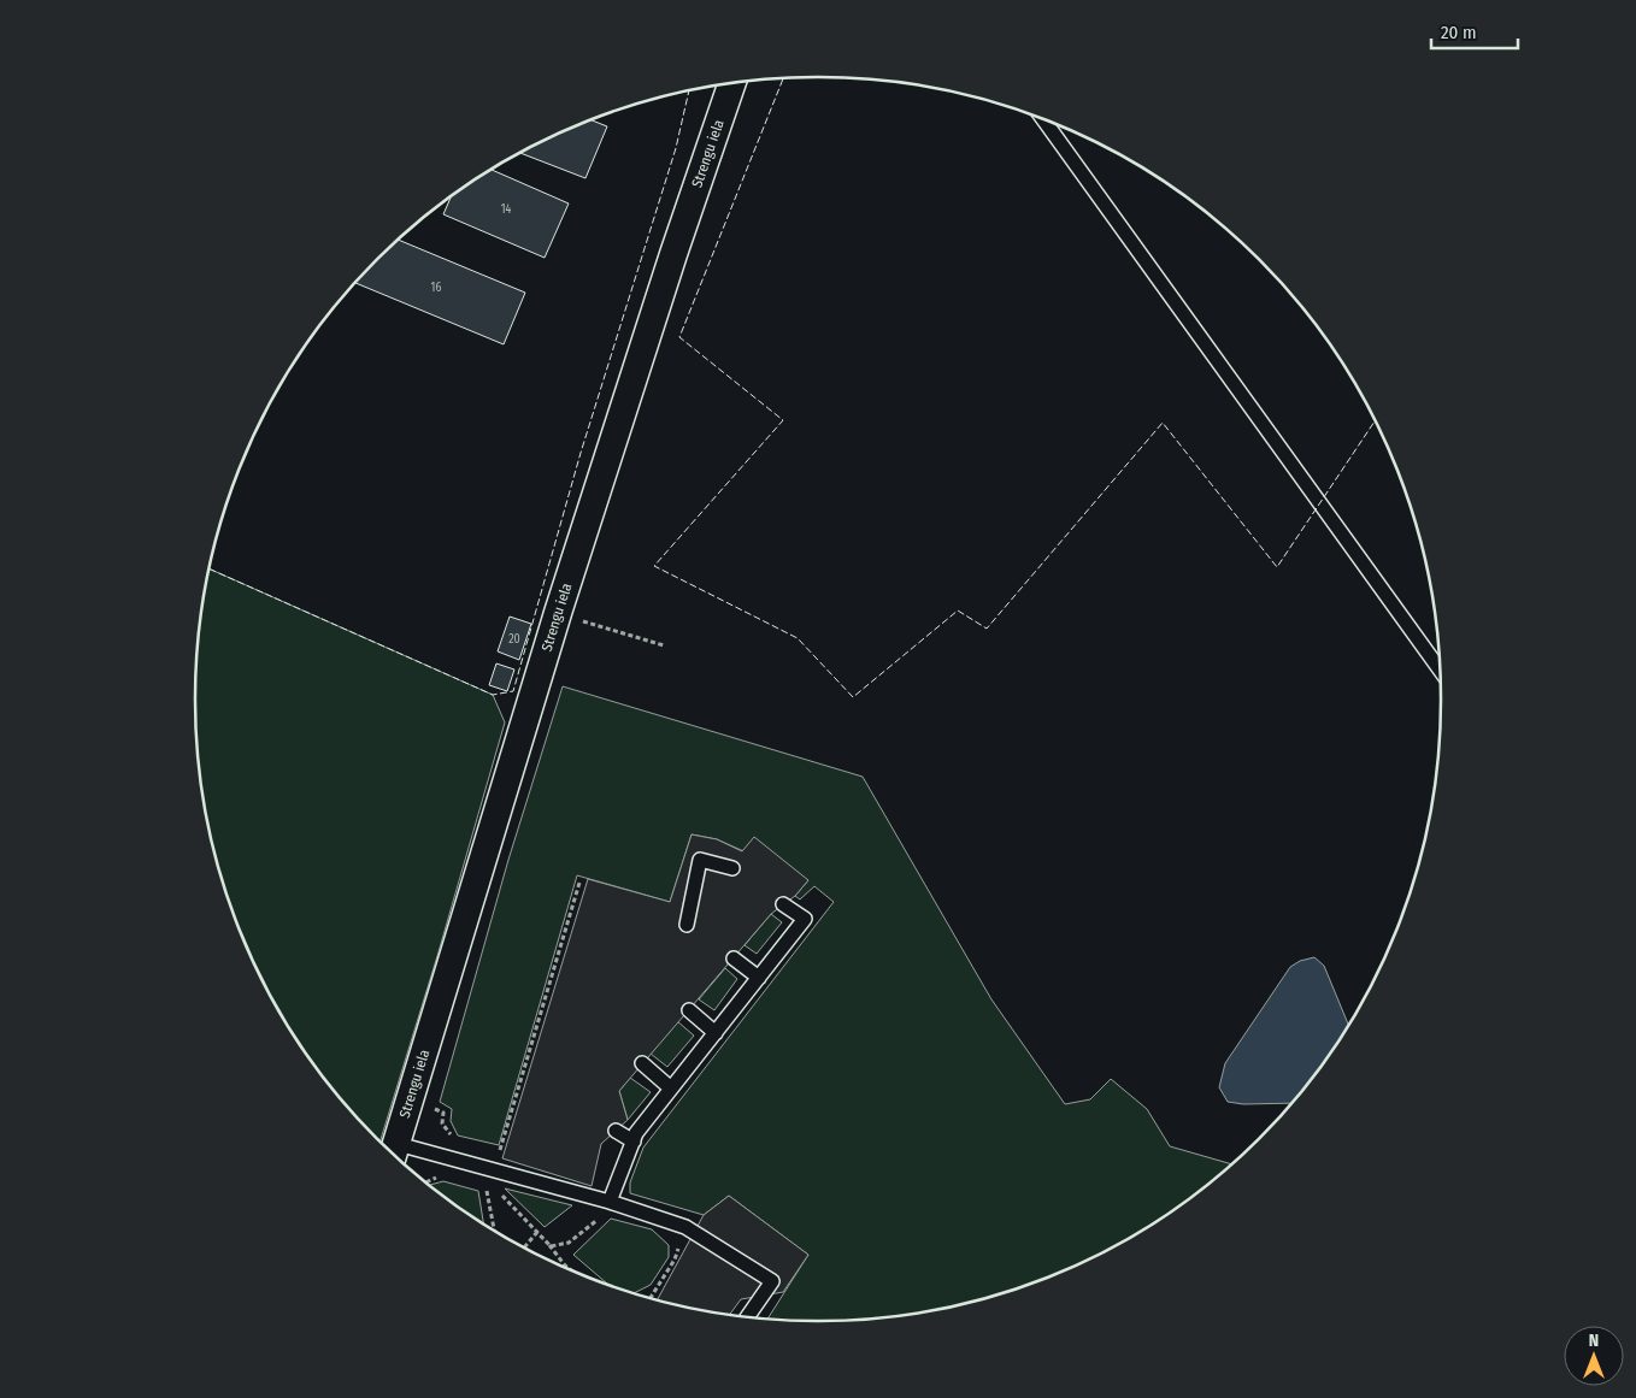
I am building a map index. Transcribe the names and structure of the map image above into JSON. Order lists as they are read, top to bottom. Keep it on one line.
{"streets":{"street":["Strengu iela"]},"house_numbers":["14","16","20"],"scale_bar":"20 m","north":"top"}
